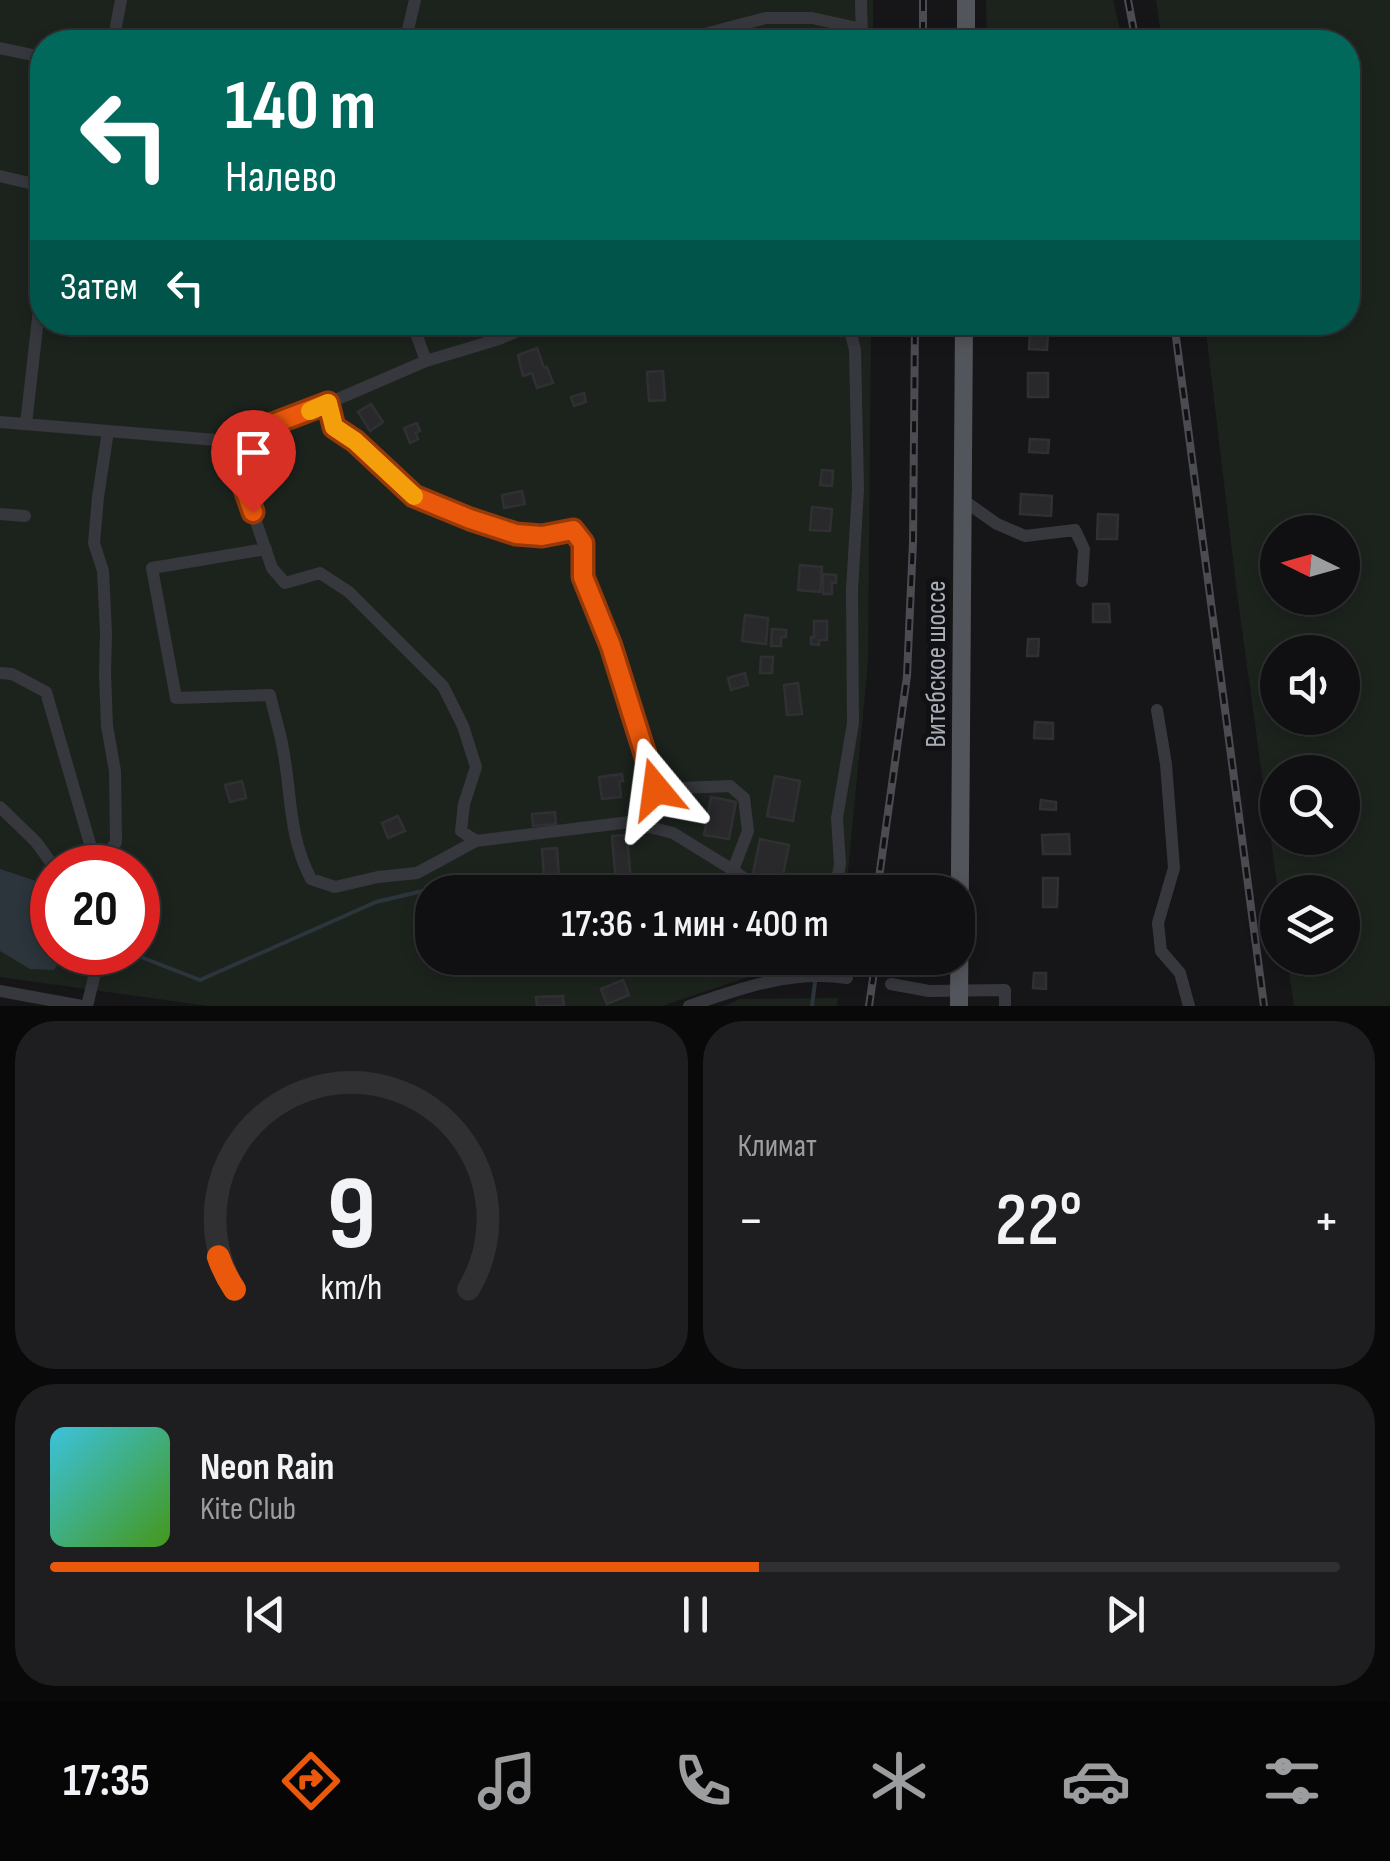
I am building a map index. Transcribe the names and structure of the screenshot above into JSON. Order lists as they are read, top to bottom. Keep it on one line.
{"streets":{"main road":["Витебское шоссе"]},"north":"left","page":{"turn":["140 m","Налево"],"then":"Затем","limit":"20","trip":"17:36 · 1 мин · 400 m","tile":"Климат","heat":["−","22°","+"],"song":["Neon Rain","Kite Club"],"tabs":"17:35","gauge":["9","km/h"]}}
